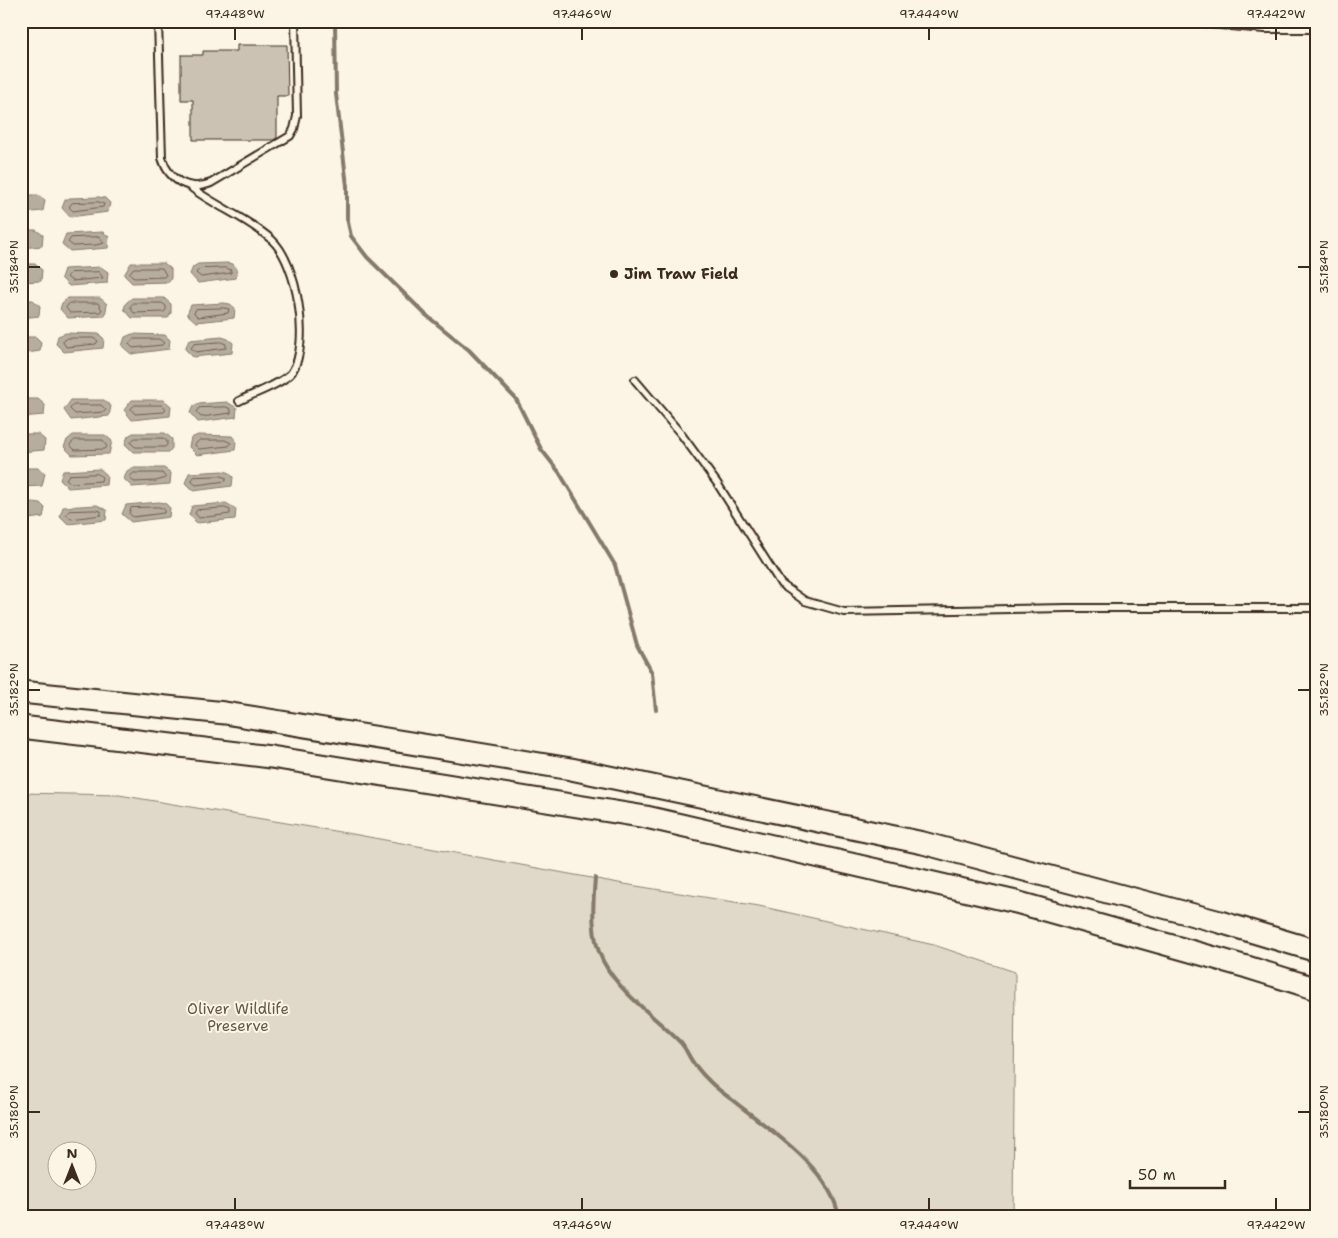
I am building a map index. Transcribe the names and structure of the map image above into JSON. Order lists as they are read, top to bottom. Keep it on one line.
{"parks":["Oliver Wildlife Preserve"],"places":["Jim Traw Field"],"scale_bar":"50 m","north":"top","coordinates":["97.448°W","97.446°W","97.444°W","97.442°W","35.184°N","35.182°N","35.180°N"]}
